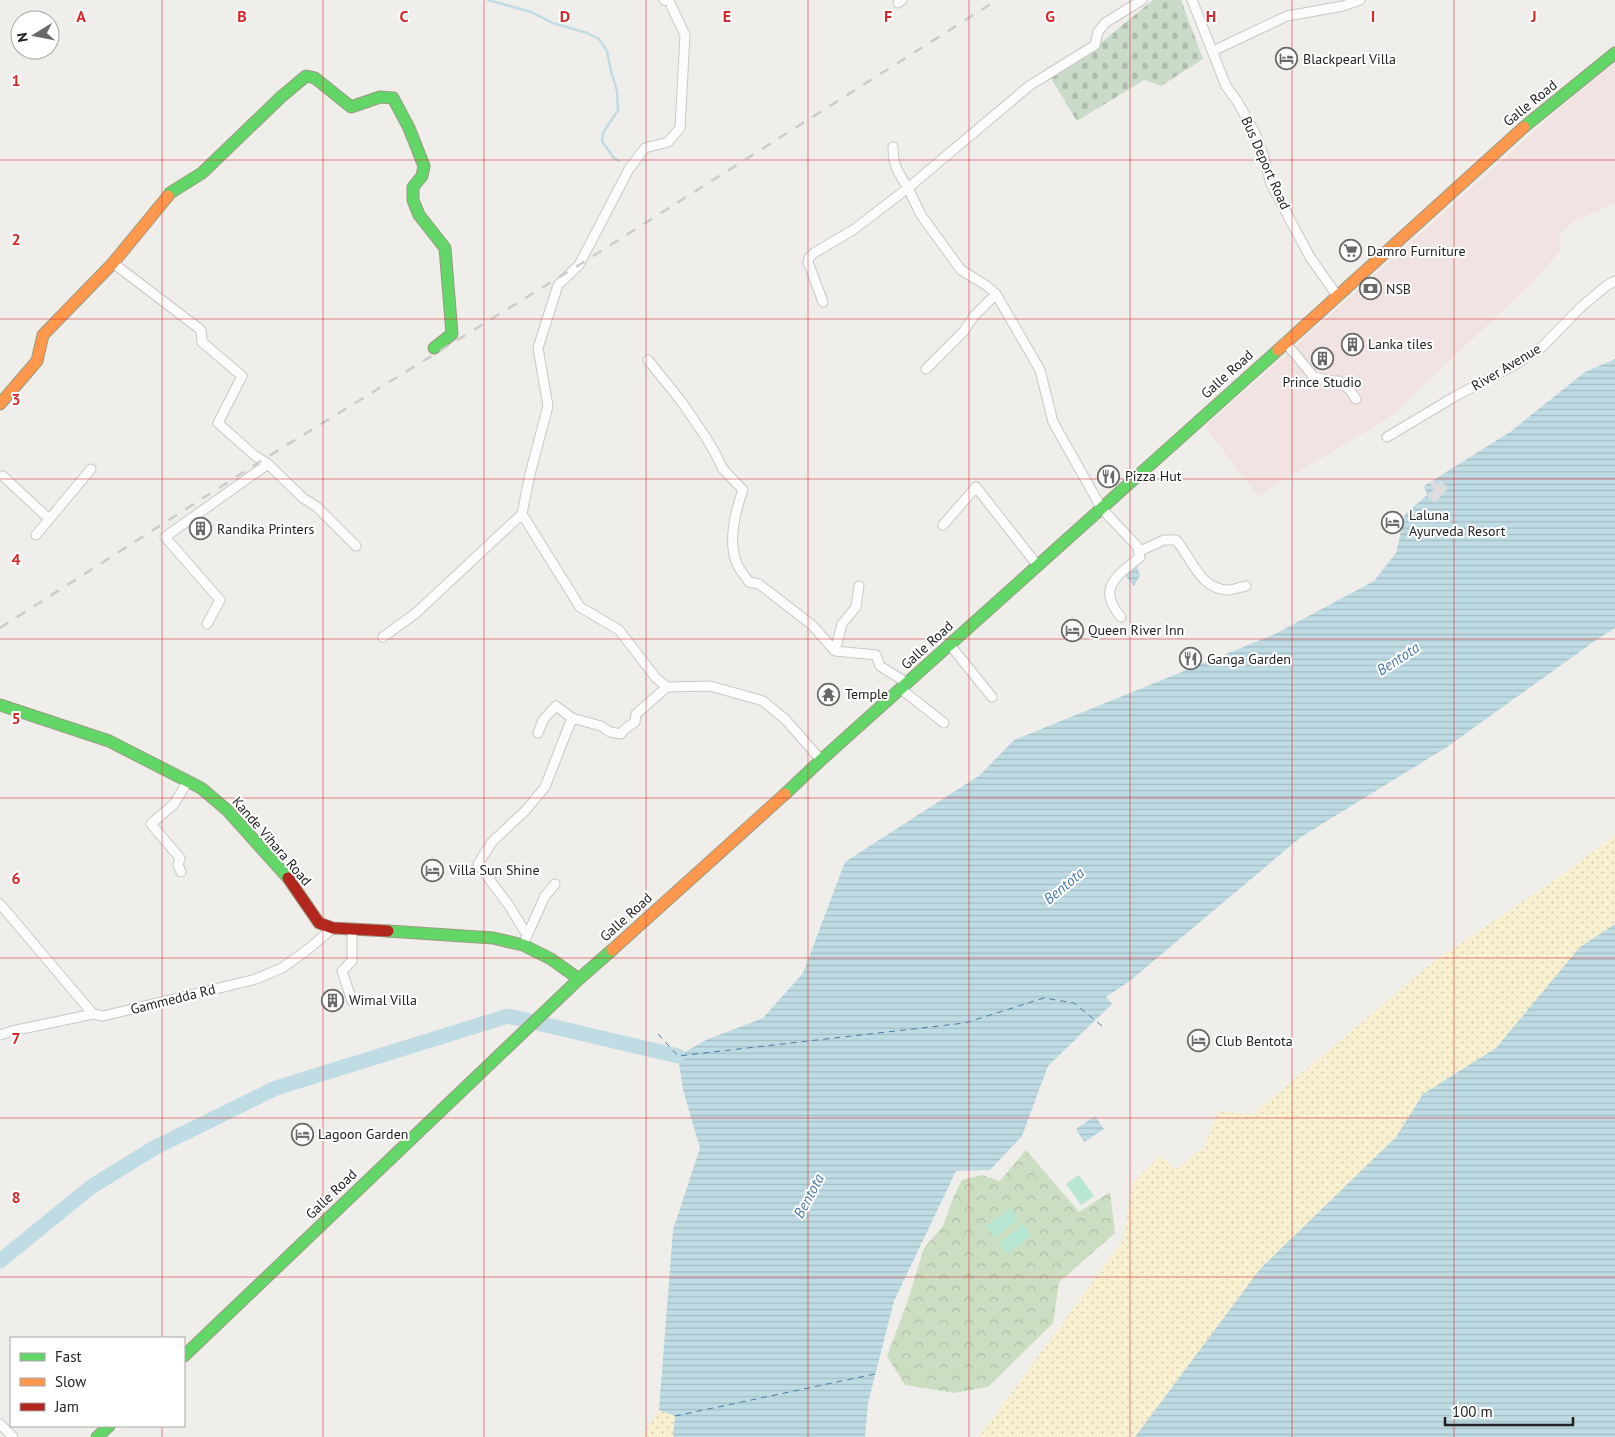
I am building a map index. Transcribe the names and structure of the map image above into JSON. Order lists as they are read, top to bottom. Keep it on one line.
{"streets":{"main road":["Galle Road","Kande Vihara Road"],"street":["Bus Deport Road","River Avenue","Gammedda Rd"]},"crossings":[["Galle Road","Bus Deport Road"],["Galle Road","Kande Vihara Road"],["Kande Vihara Road","Gammedda Rd"]],"water":["Bentota"],"places":{"hotel":["Blackpearl Villa","Laluna Ayurveda Resort","Queen River Inn","Villa Sun Shine","Club Bentota","Lagoon Garden"],"supermarket":["Damro Furniture"],"bank":["NSB"],"building":["Lanka tiles","Prince Studio","Randika Printers","Wimal Villa"],"restaurant":["Pizza Hut","Ganga Garden"],"temple":["Temple"]},"legend":["Fast","Slow","Jam"],"scale_bar":"100 m","north":"left","grid":{"columns":["A","B","C","D","E","F","G","H","I","J"],"rows":["1","2","3","4","5","6","7","8"]}}
